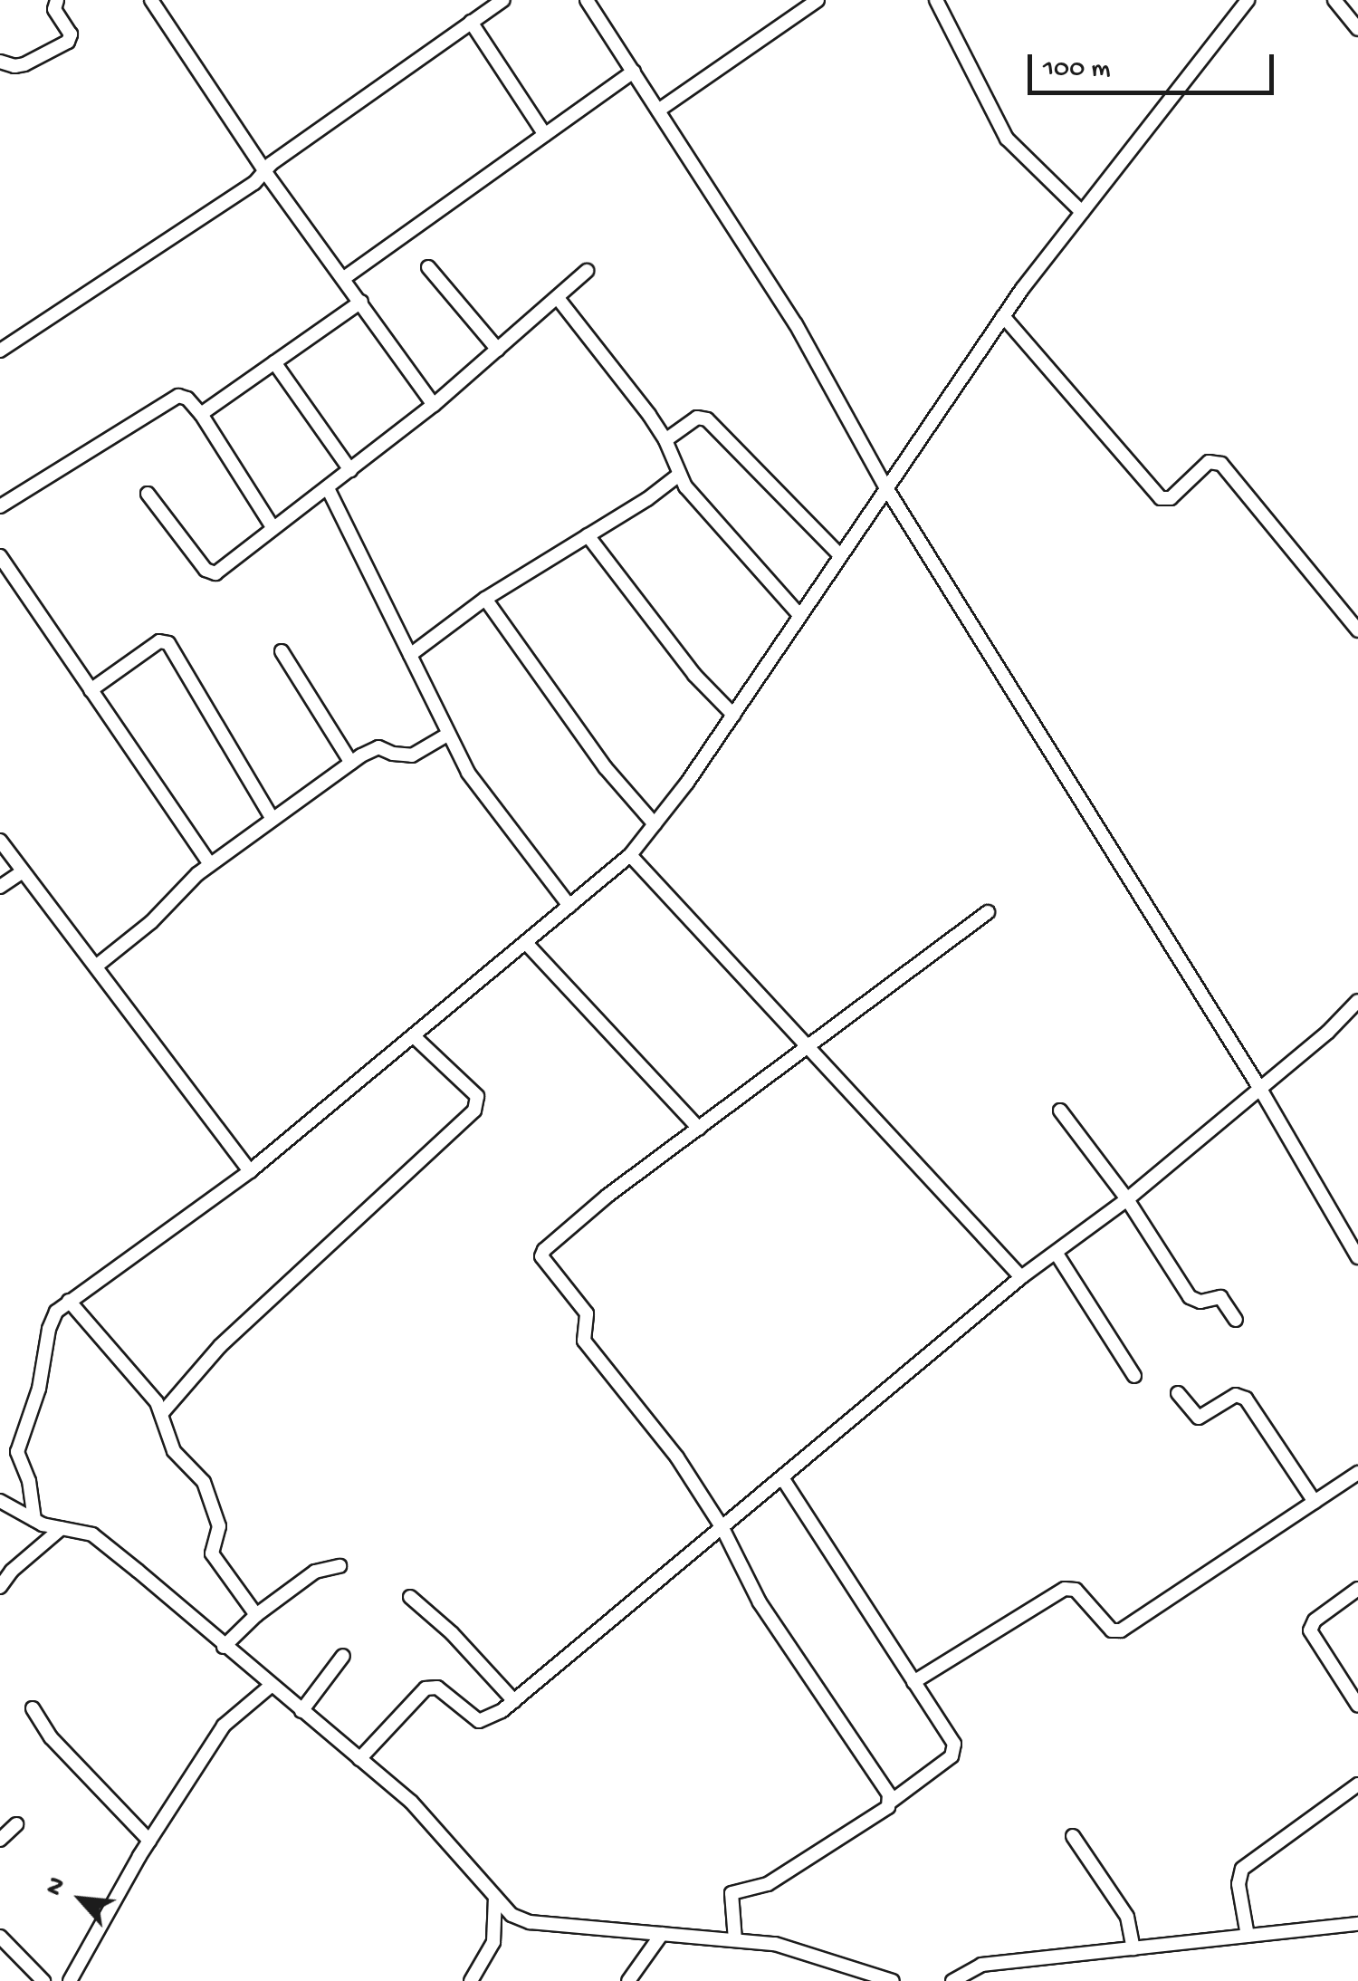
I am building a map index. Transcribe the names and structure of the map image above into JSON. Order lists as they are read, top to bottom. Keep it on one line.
{"scale_bar":"100 m","north":"top left"}
